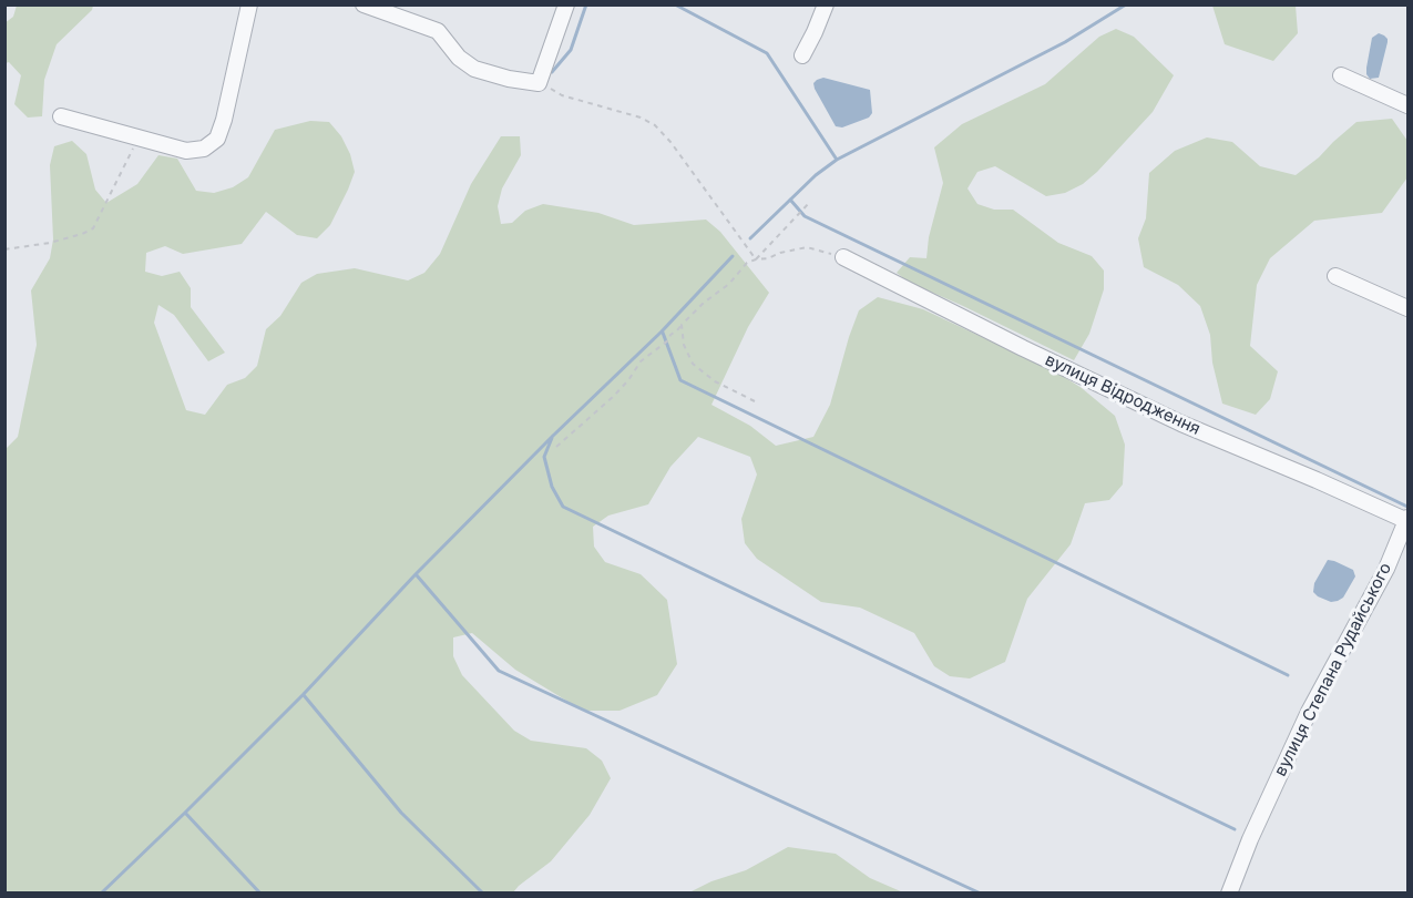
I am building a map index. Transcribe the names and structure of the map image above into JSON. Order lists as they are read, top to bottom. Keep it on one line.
{"streets":{"street":["вулиця Відродження","вулиця Степана Рудайського"]},"crossings":[["вулиця Відродження","вулиця Степана Рудайського"]]}
